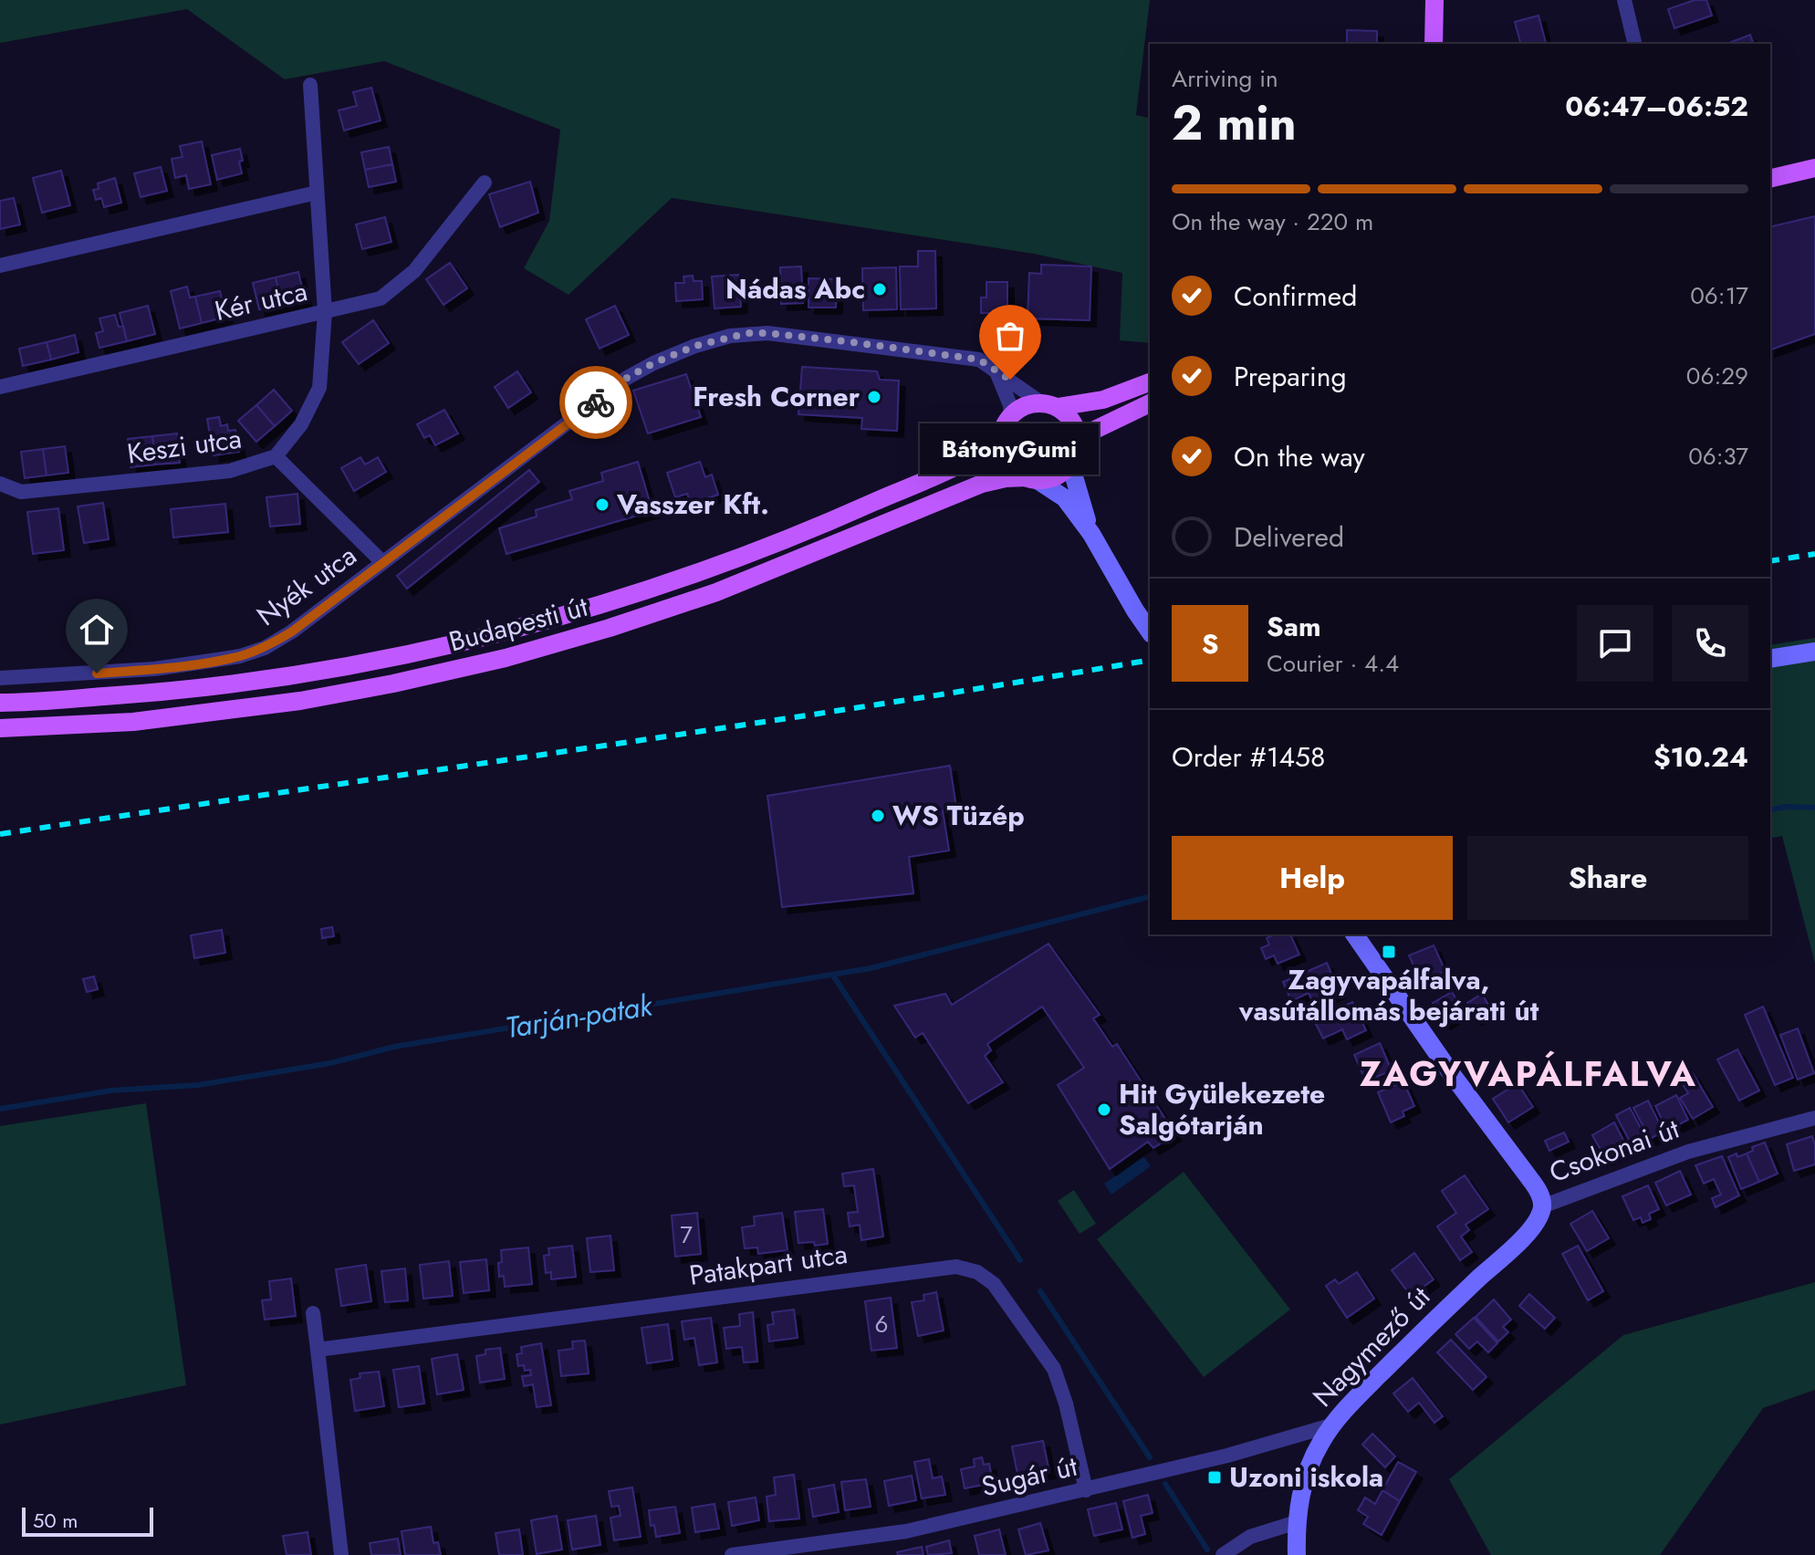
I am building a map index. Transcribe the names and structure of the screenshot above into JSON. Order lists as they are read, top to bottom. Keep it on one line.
{"streets":{"main road":["Budapesti út","Csokonai út","Nagymező út"],"street":["Kér utca","Keszi utca","Nyék utca","Patakpart utca","Sugár út"]},"crossings":[["Kér utca","Keszi utca"],["Csokonai út","Nagymező út"],["Patakpart utca","Sugár út"],["Nagymező út","Sugár út"]],"districts":["ZAGYVAPÁLFALVA"],"water":["Tarján-patak"],"places":{"other":["Nádas Abc","BátonyGumi","Fresh Corner","Vasszer Kft.","WS Tüzép","Hit Gyülekezete Salgótarján"],"transit":["Zagyvapálfalva, vasútállomás bejárati út","Uzoni iskola"]},"house_numbers":["7","6"],"scale_bar":"50 m","page":{"heading":["2 min","Arriving in","06:47–06:52"],"panel":["Sam","Courier · 4.4","Order #1458","$10.24"],"bar":"On the way · 220 m","list":[["Confirmed","06:17"],["Preparing","06:29"],["On the way","06:37"],"Delivered"],"bubble":"BátonyGumi","round":"S","buttons":["Help","Share"],"scale":"50 m"}}
